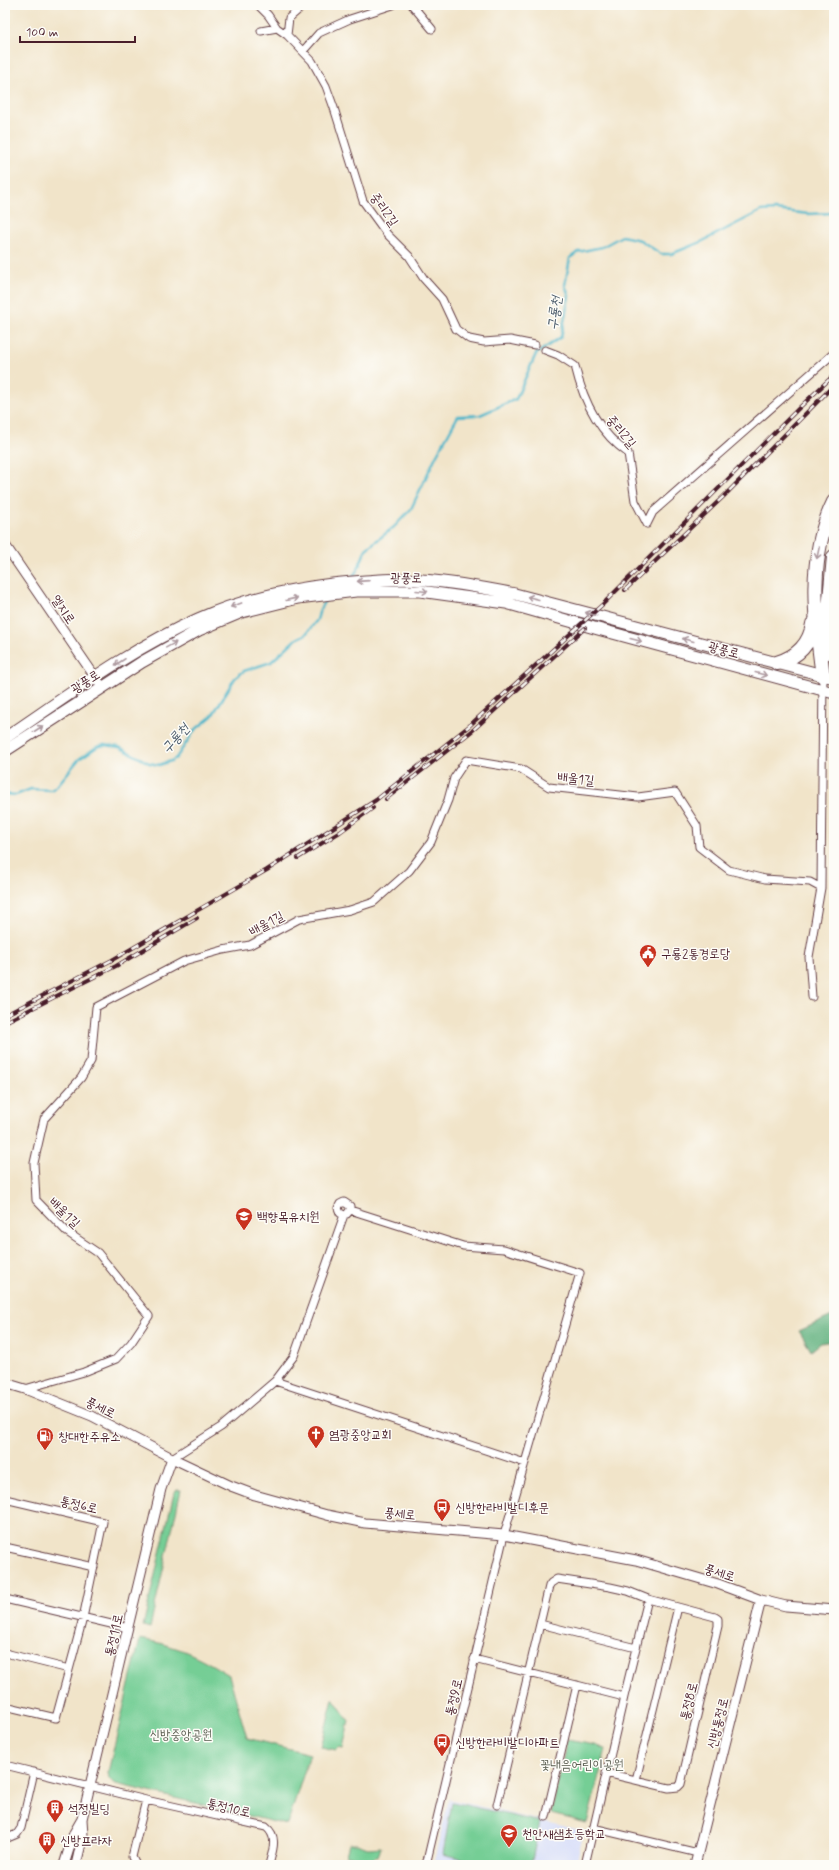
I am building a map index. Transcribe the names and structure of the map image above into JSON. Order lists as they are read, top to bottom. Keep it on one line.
{"streets":{"main road":["광풍로"],"street":["중리2길","엘지로","배울1길","풍세로","통정6로","통정11로","통정9로","통정8로","신방통정로","통정10로"]},"crossings":[["광풍로","엘지로"],["배울1길","풍세로"],["풍세로","통정11로"],["풍세로","통정9로"],["풍세로","신방통정로"],["통정11로","통정10로"]],"water":["구룡천"],"parks":["신방중앙공원","꽃내음어린이공원"],"places":{"public building":["구룡2통경로당"],"school or university":["백향목유치원","천안새샘초등학교"],"church":["염광중앙교회"],"fuel station":["창대한주유소"],"bus stop":["신방한라비발디후문","신방한라비발디아파트"],"building":["석정빌딩","신방프라자"]},"scale_bar":"100 m"}
